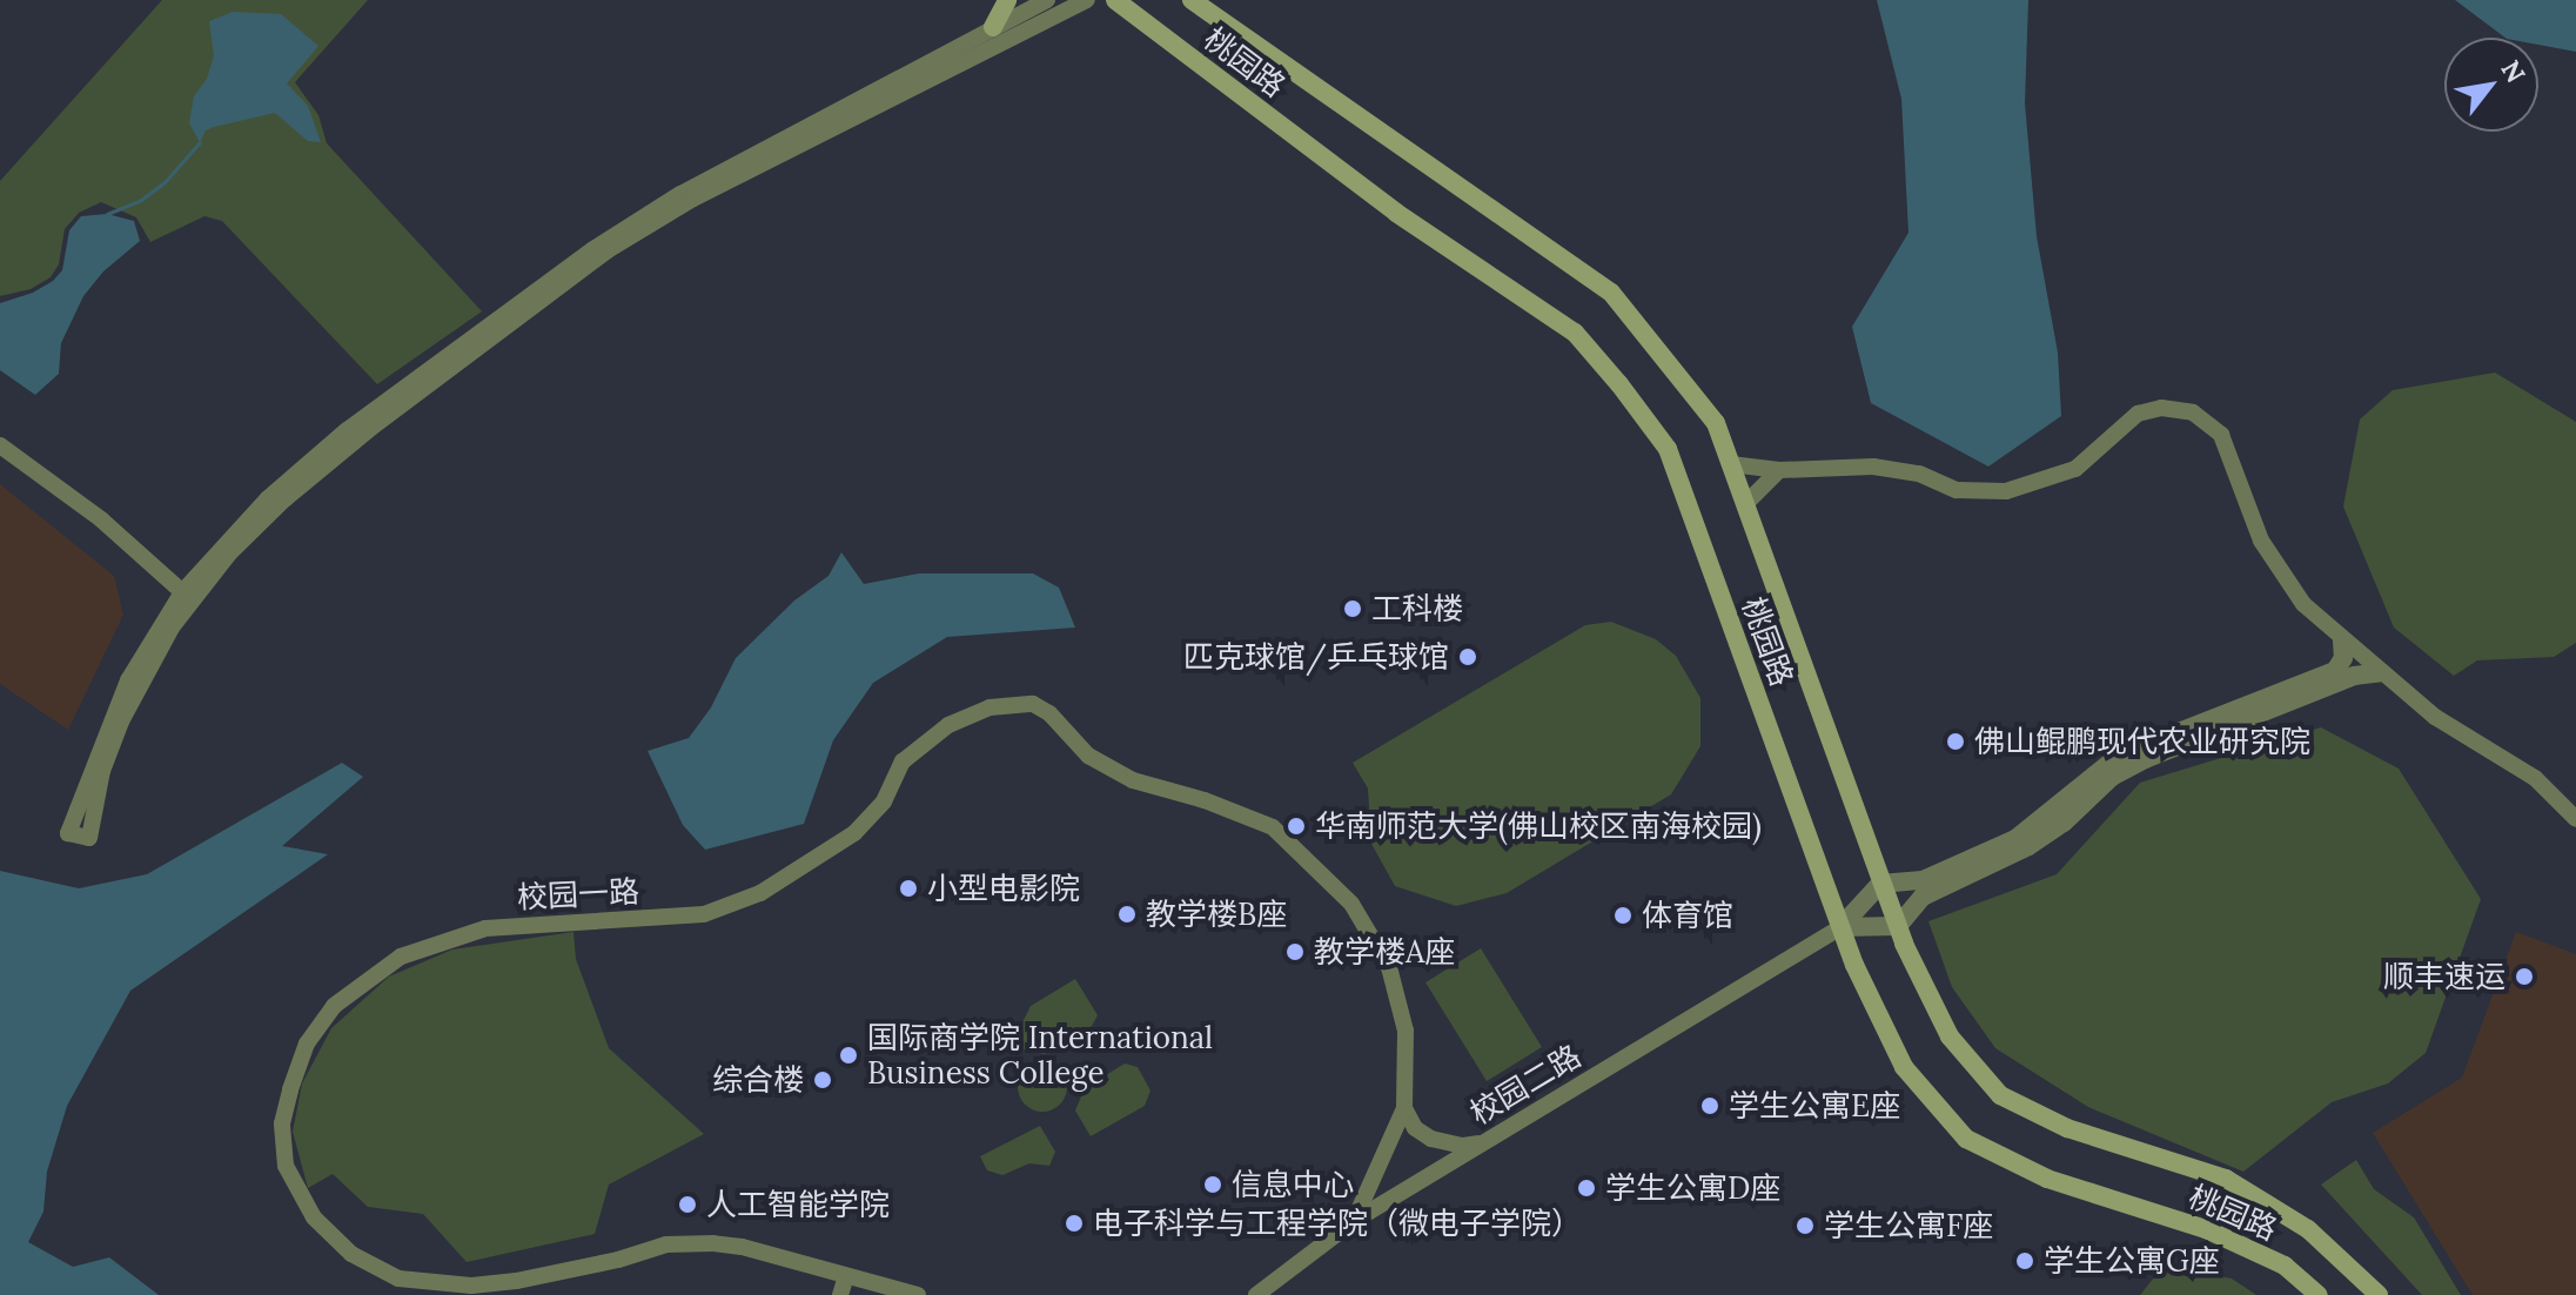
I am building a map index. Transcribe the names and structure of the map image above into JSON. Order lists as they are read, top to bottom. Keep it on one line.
{"streets":{"main road":["桃园路"],"street":["校园一路","校园二路"]},"crossings":[["桃园路","校园二路"]],"places":["工科楼","匹克球馆/乒乓球馆","佛山鲲鹏现代农业研究院","华南师范大学(佛山校区南海校园)","小型电影院","教学楼B座","体育馆","教学楼A座","顺丰速运","国际商学院 International Business College","综合楼","学生公寓E座","信息中心","学生公寓D座","人工智能学院","电子科学与工程学院（微电子学院）","学生公寓F座","学生公寓G座"],"north":"top right"}
